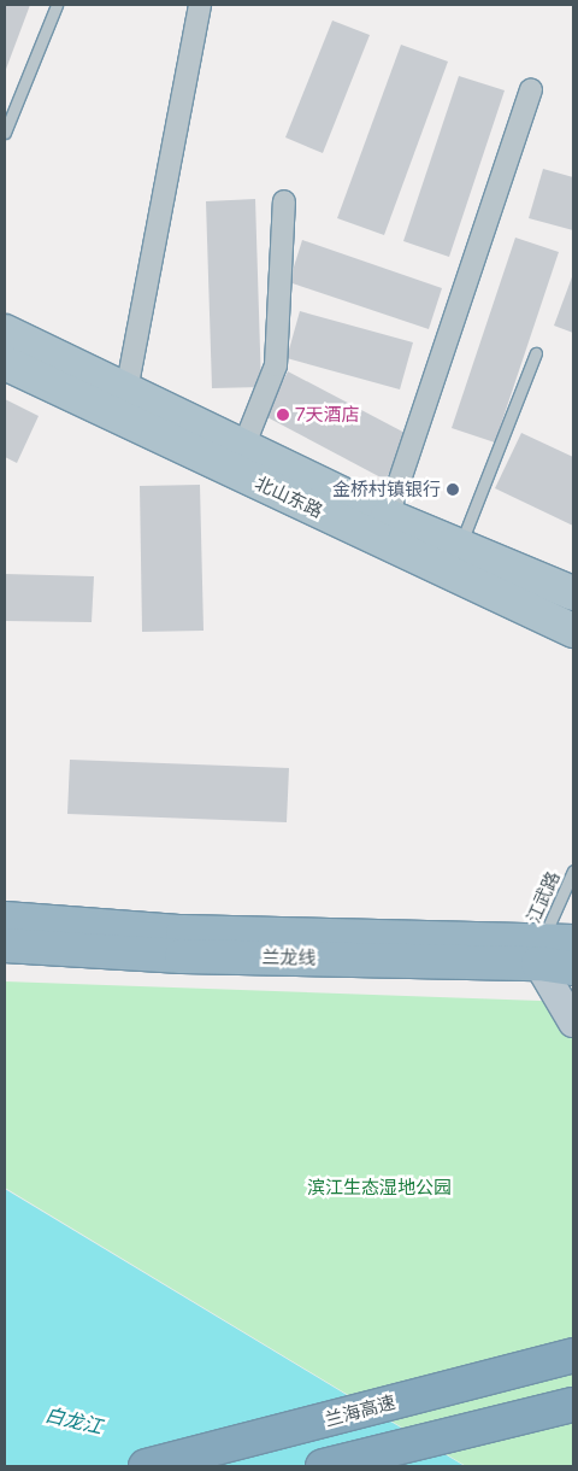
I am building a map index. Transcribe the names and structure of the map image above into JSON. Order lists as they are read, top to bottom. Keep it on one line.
{"streets":{"highway":["兰龙线","兰海高速"],"main road":["北山东路"],"lane":["江武路"]},"crossings":[["江武路","兰龙线"]],"water":["白龙江"],"parks":["滨江生态湿地公园"],"places":["7天酒店","金桥村镇银行"]}
